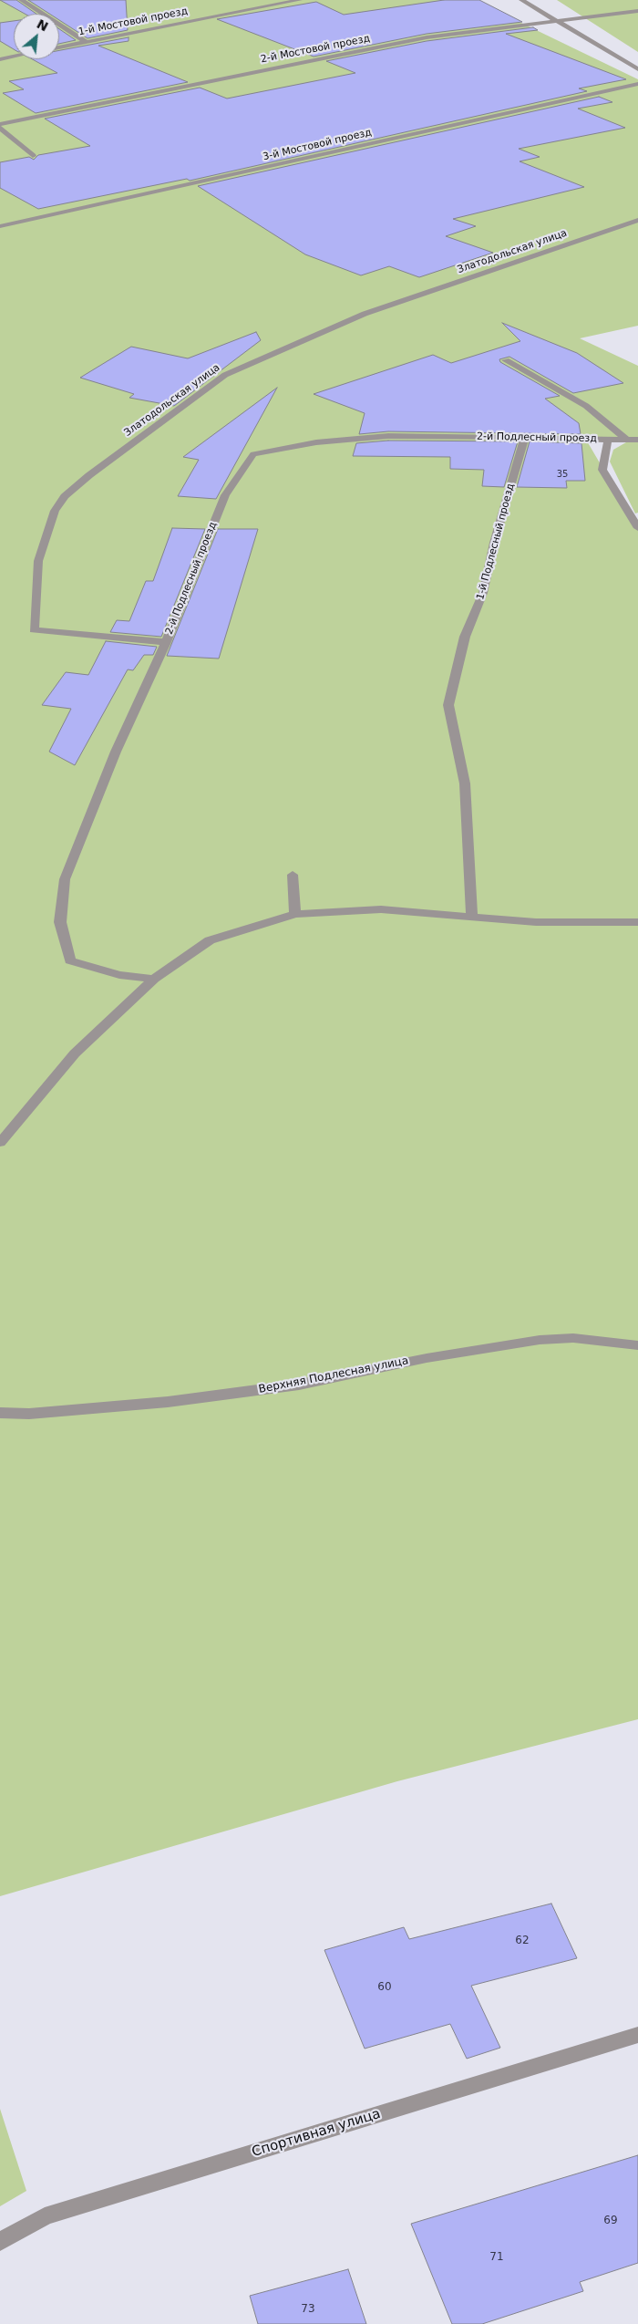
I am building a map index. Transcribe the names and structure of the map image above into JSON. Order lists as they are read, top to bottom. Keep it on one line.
{"streets":{"street":["1-й Мостовой проезд","2-й Мостовой проезд","3-й Мостовой проезд","Златодольская улица","2-й Подлесный проезд","1-й Подлесный проезд","Верхняя Подлесная улица","Спортивная улица"]},"crossings":[["Златодольская улица","2-й Подлесный проезд"],["2-й Подлесный проезд","1-й Подлесный проезд"]],"house_numbers":["35","62","60","69","71","73"],"north":"top right"}
